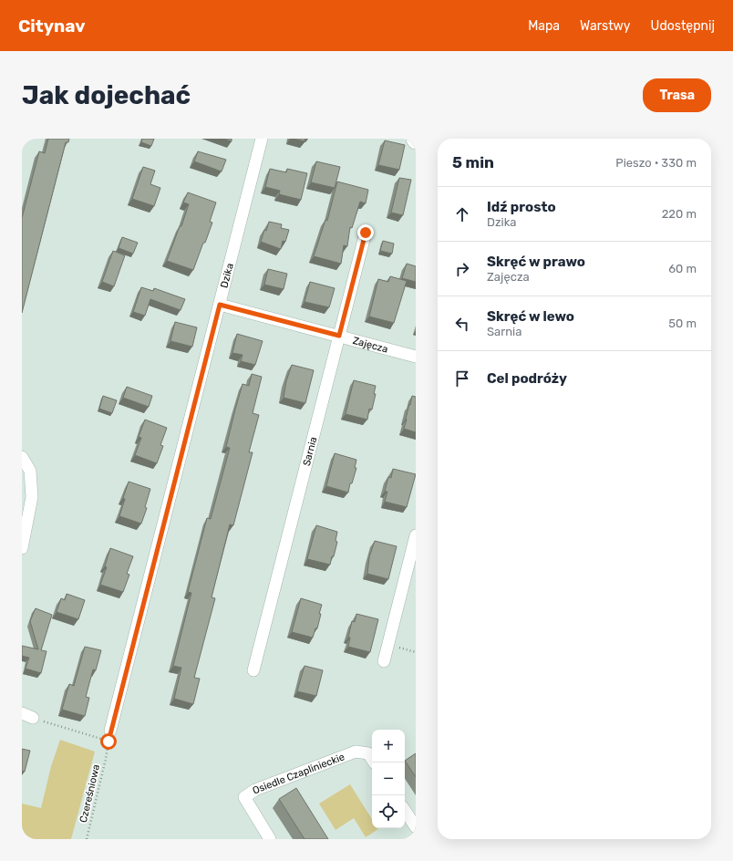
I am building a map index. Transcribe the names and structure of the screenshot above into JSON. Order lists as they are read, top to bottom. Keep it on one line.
{"streets":{"street":["Dzika","Zajęcza","Sarnia","Osiedle Czaplinieckie"],"path":["Czereśniowa"]},"crossings":[["Dzika","Zajęcza"],["Dzika","Czereśniowa"],["Zajęcza","Sarnia"]],"page":{"header":"Citynav","nav":["Mapa","Warstwy","Udostępnij"],"buttons":"Trasa","title":"Jak dojechać","heading":["5 min","Pieszo · 330 m"],"list":[["Idź prosto","Dzika","220 m"],["Skręć w prawo","Zajęcza","60 m"],["Skręć w lewo","Sarnia","50 m"],"Cel podróży"],"map_buttons":["+","−"]}}
